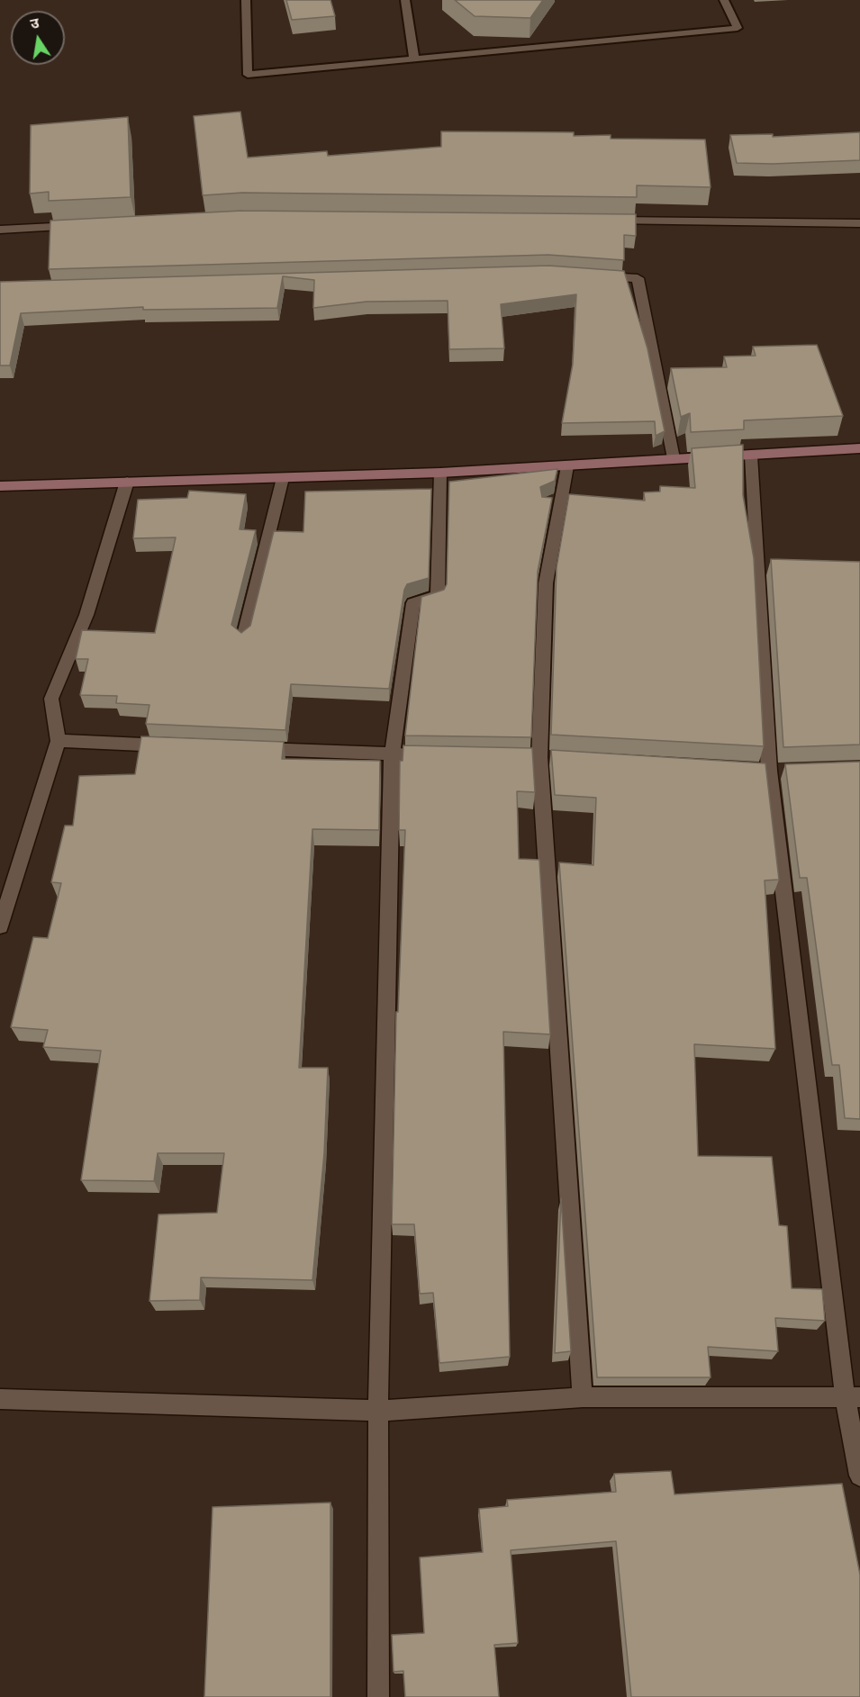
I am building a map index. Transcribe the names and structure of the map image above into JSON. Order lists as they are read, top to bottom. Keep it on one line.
{"north":"top"}
